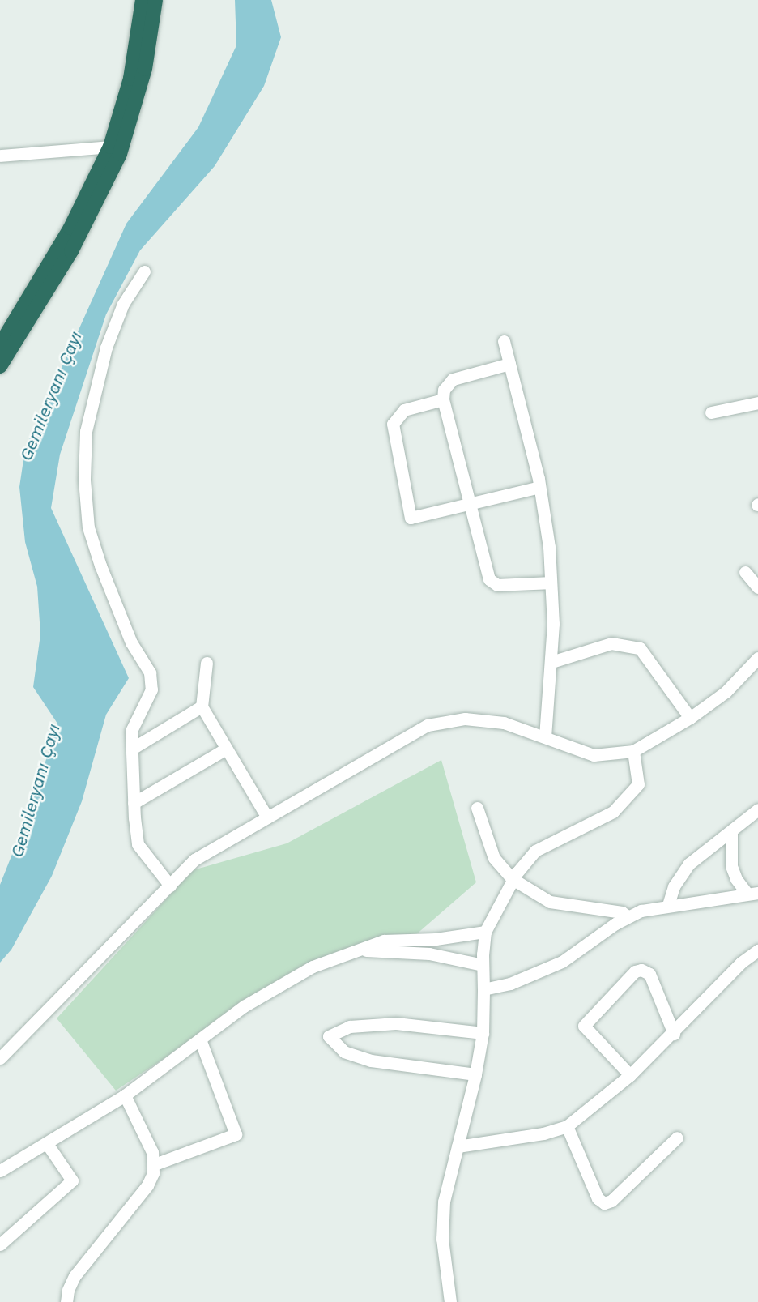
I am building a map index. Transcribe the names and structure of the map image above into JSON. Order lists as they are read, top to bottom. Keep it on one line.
{"water":["Gemileryanı Çayı"]}
